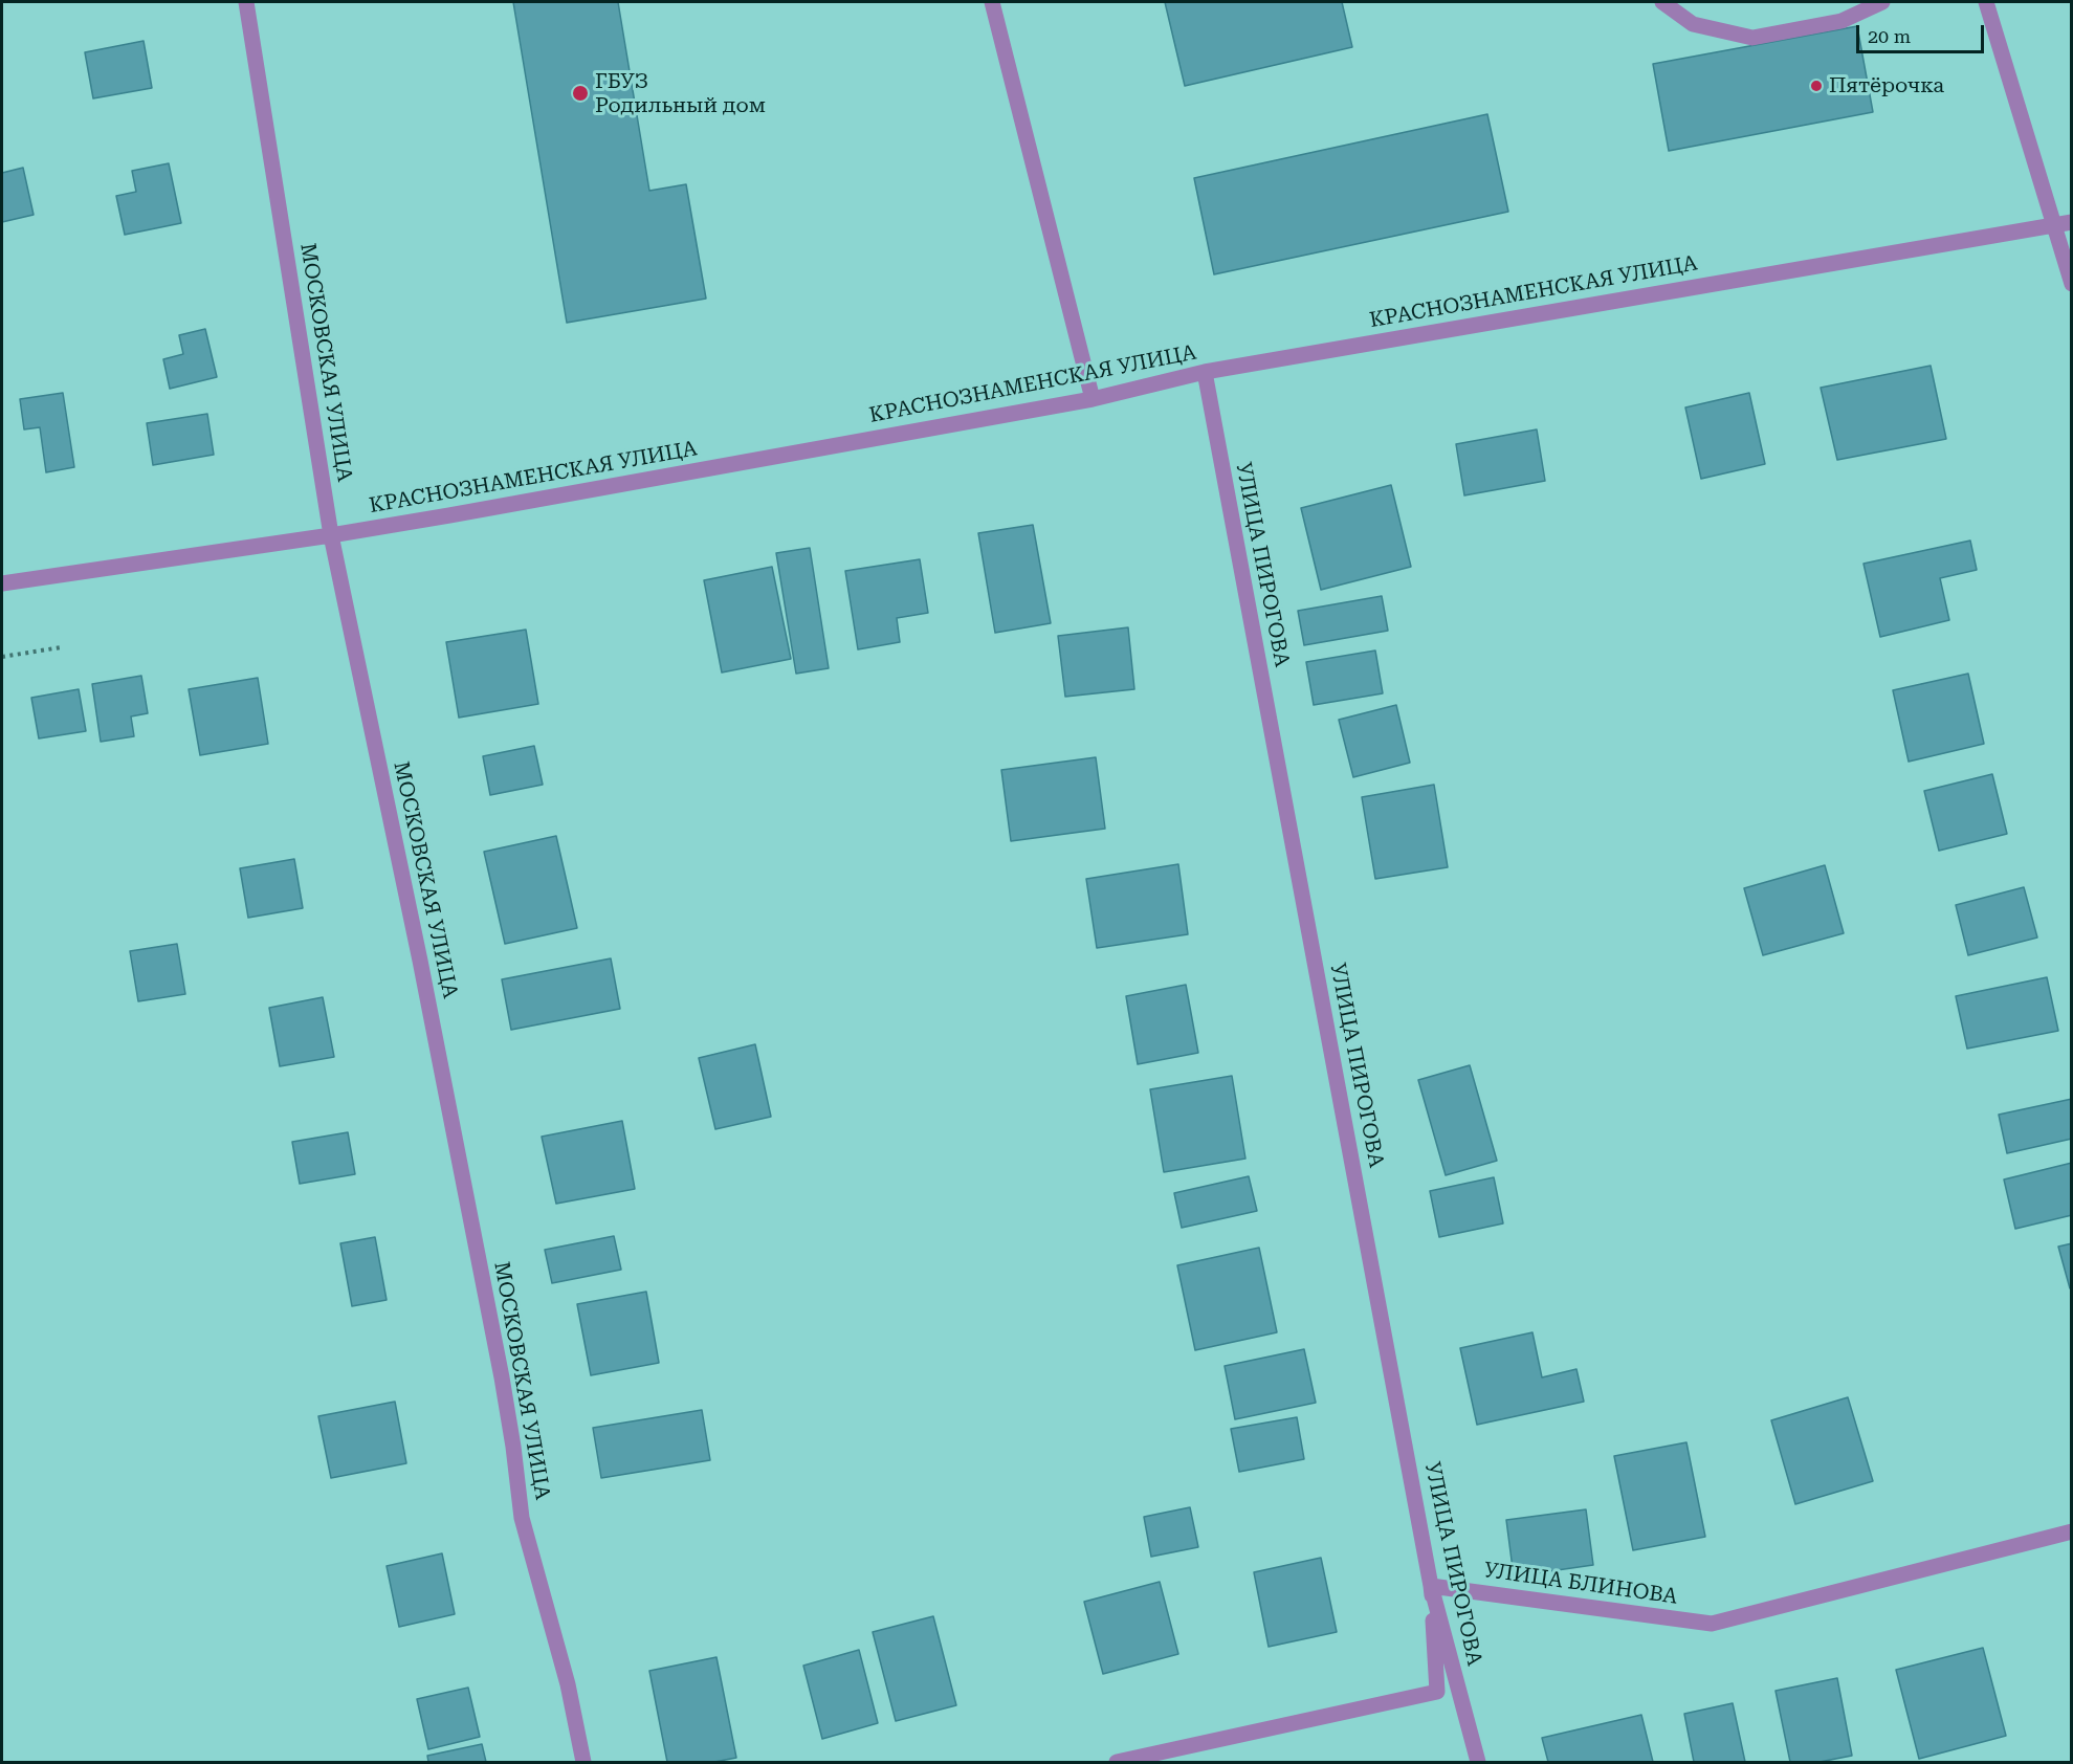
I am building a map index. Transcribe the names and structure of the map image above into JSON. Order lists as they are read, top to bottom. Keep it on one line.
{"streets":{"street":["КРАСНОЗНАМЕНСКАЯ УЛИЦА","МОСКОВСКАЯ УЛИЦА","УЛИЦА ПИРОГОВА","УЛИЦА БЛИНОВА"]},"crossings":[["КРАСНОЗНАМЕНСКАЯ УЛИЦА","МОСКОВСКАЯ УЛИЦА"],["КРАСНОЗНАМЕНСКАЯ УЛИЦА","УЛИЦА ПИРОГОВА"],["УЛИЦА ПИРОГОВА","УЛИЦА БЛИНОВА"]],"places":["Пятёрочка","ГБУЗ Родильный дом"],"scale_bar":"20 m"}
